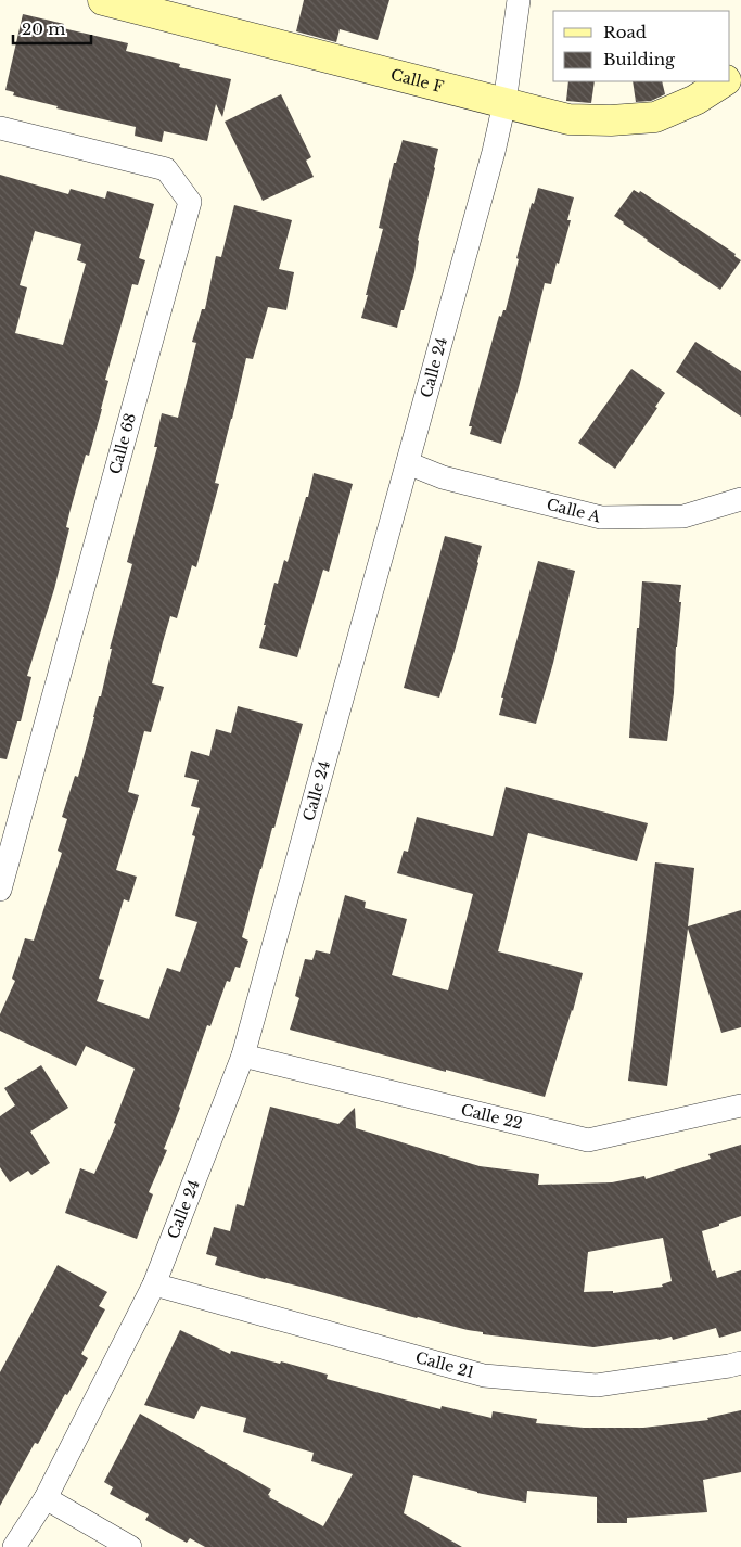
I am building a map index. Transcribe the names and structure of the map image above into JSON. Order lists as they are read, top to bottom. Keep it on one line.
{"streets":{"street":["Calle F","Calle 24","Calle 68","Calle A","Calle 22","Calle 21"]},"crossings":[["Calle F","Calle 24"],["Calle 24","Calle A"],["Calle 24","Calle 22"],["Calle 24","Calle 21"]],"legend":["Road","Building"],"scale_bar":"20 m"}
